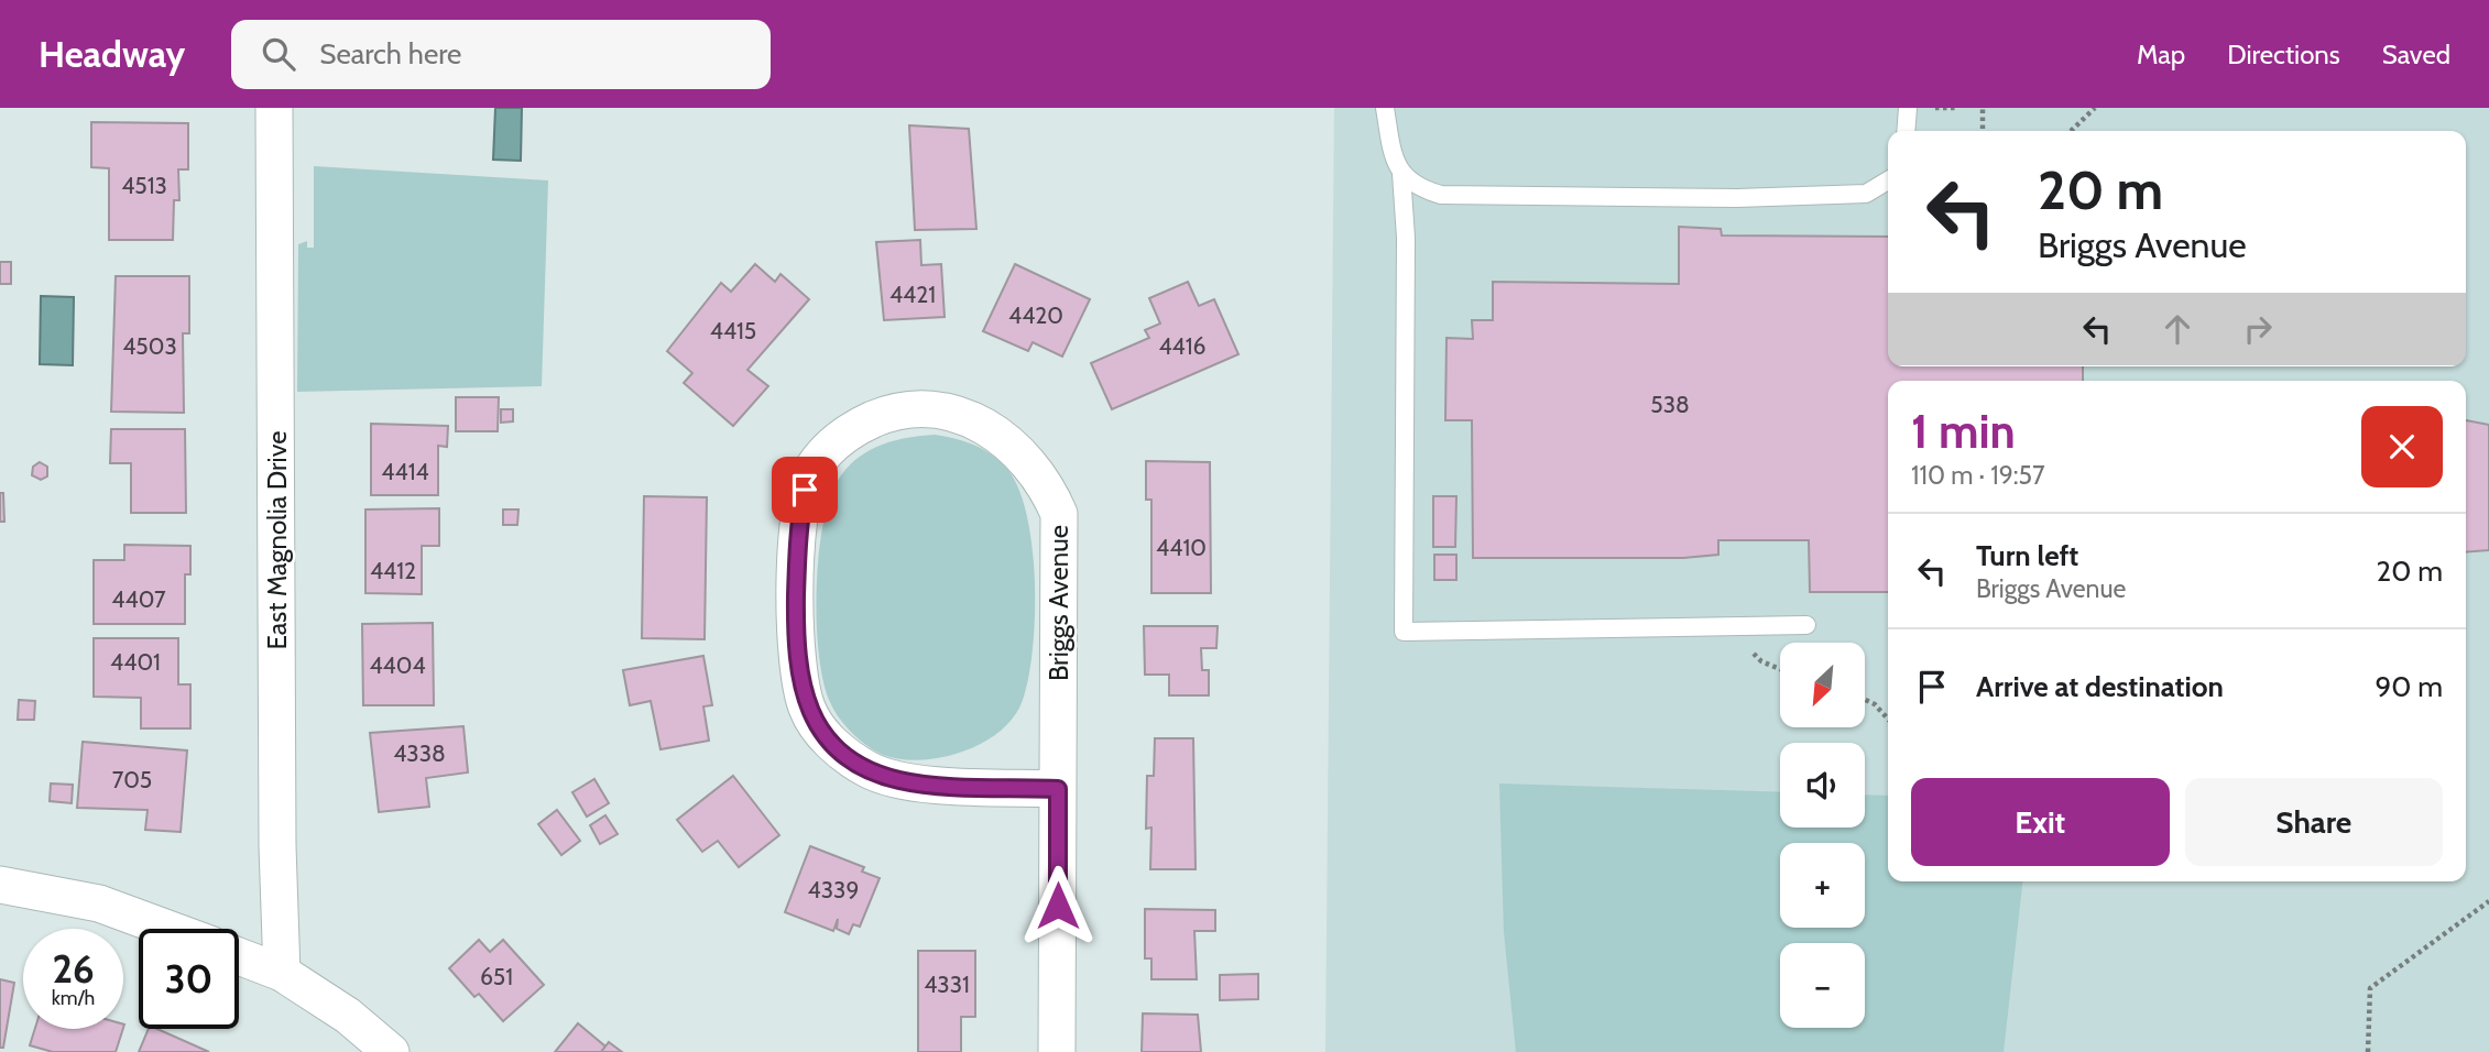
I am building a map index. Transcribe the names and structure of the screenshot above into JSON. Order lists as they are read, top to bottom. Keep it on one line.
{"streets":{"street":["East Magnolia Drive","Briggs Avenue"]},"house_numbers":["4513","4421","4420","4415","4503","4416","538","4414","4410","4412","4407","4401","4404","4338","705","4339","651","4331"],"north":"bottom left","page":{"header":"Headway","search":"Search here","nav":["Map","Directions","Saved"],"turn":["20 m","Briggs Avenue"],"heading":["1 min","110 m · 19:57"],"list":[{"name":"Turn left","note":"Briggs Avenue","value":"20 m"},{"name":"Arrive at destination","value":"90 m"}],"map_buttons":["+","−"],"buttons":["Exit","Share"],"speed":"26 km/h","limit":"30"}}
